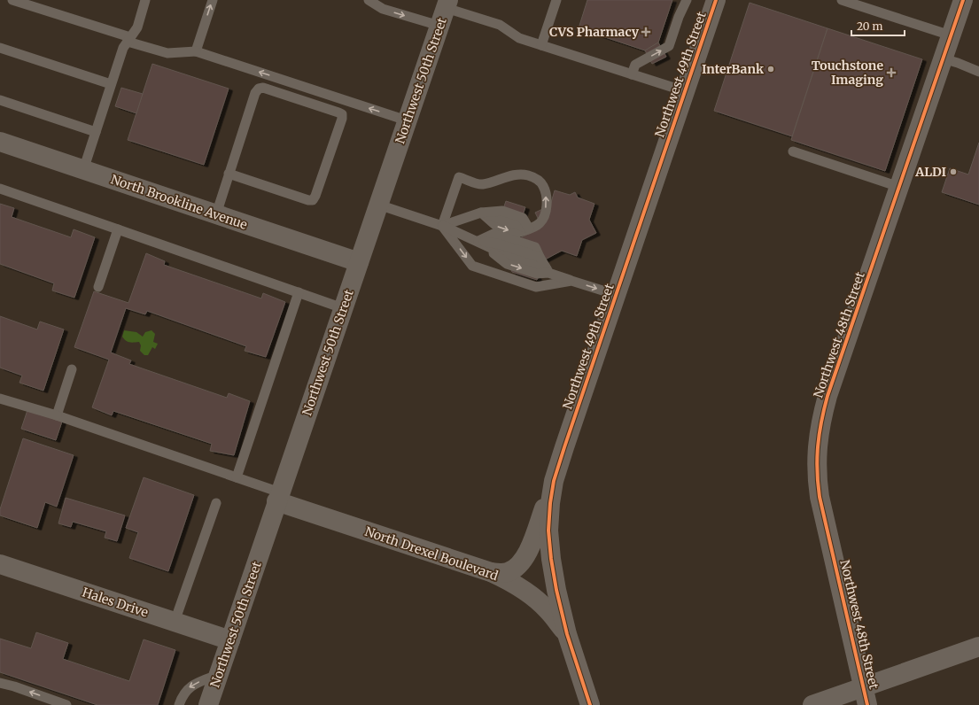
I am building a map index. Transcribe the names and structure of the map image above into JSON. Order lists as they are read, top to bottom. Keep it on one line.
{"streets":{"street":["Northwest 49th Street","Northwest 50th Street","North Brookline Avenue","Northwest 48th Street","North Drexel Boulevard","Hales Drive"]},"crossings":[["Northwest 49th Street","North Drexel Boulevard"],["Northwest 50th Street","North Brookline Avenue"],["Northwest 50th Street","North Drexel Boulevard"],["Northwest 50th Street","Hales Drive"]],"places":{"health":["CVS Pharmacy","Touchstone Imaging"],"other":["InterBank","ALDI"]},"scale_bar":"20 m"}
